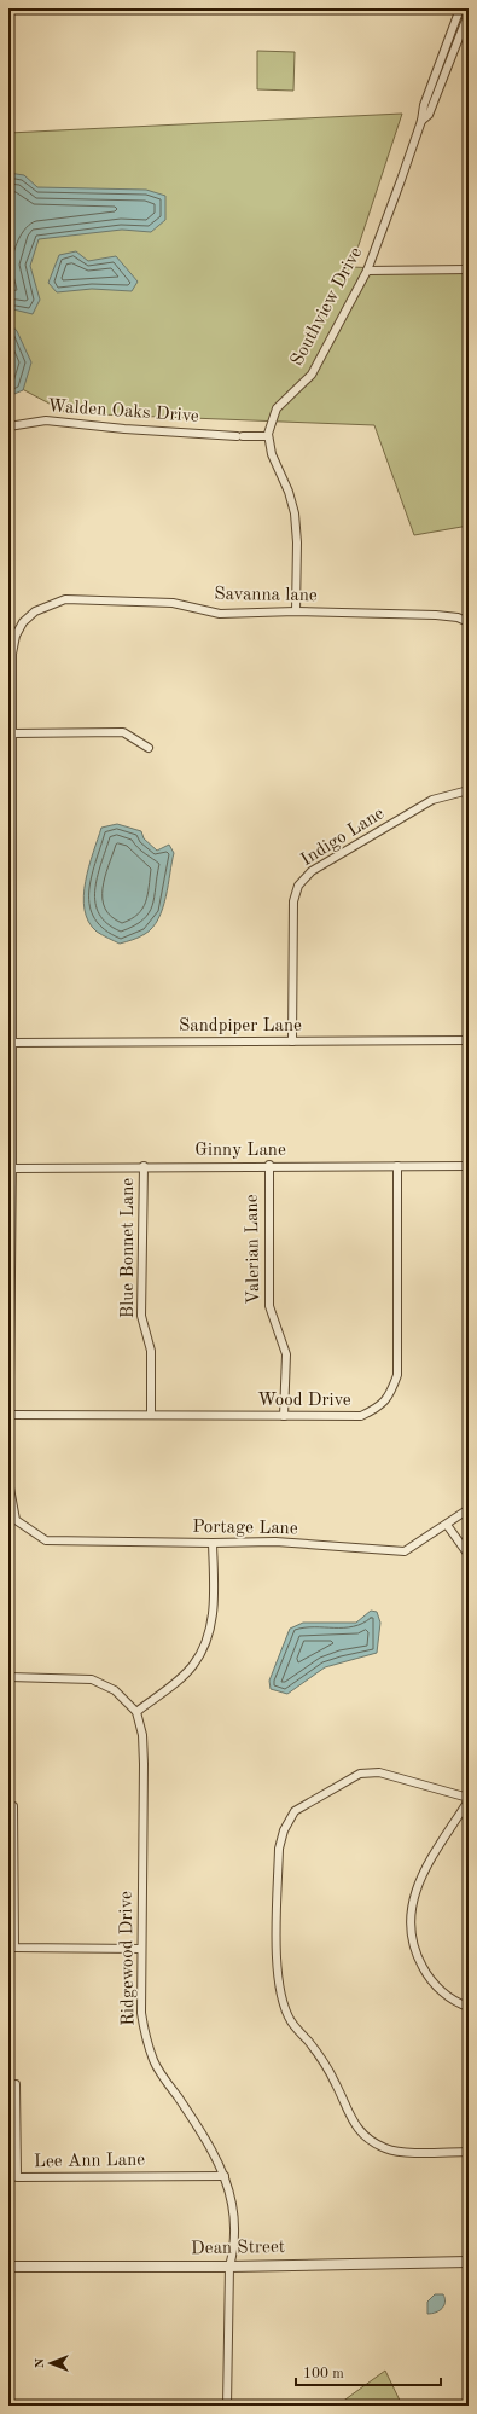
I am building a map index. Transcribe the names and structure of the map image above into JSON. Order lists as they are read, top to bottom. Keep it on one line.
{"streets":{"street":["Southview Drive","Walden Oaks Drive","Savanna lane","Indigo Lane","Sandpiper Lane","Ginny Lane","Blue Bonnet Lane","Valerian Lane","Wood Drive","Portage Lane","Ridgewood Drive","Lee Ann Lane","Dean Street"]},"crossings":[["Southview Drive","Walden Oaks Drive"],["Indigo Lane","Sandpiper Lane"],["Ginny Lane","Blue Bonnet Lane"],["Ginny Lane","Valerian Lane"],["Ginny Lane","Wood Drive"],["Blue Bonnet Lane","Wood Drive"],["Valerian Lane","Wood Drive"],["Wood Drive","Portage Lane"],["Ridgewood Drive","Lee Ann Lane"],["Ridgewood Drive","Dean Street"]],"scale_bar":"100 m","north":"left"}
